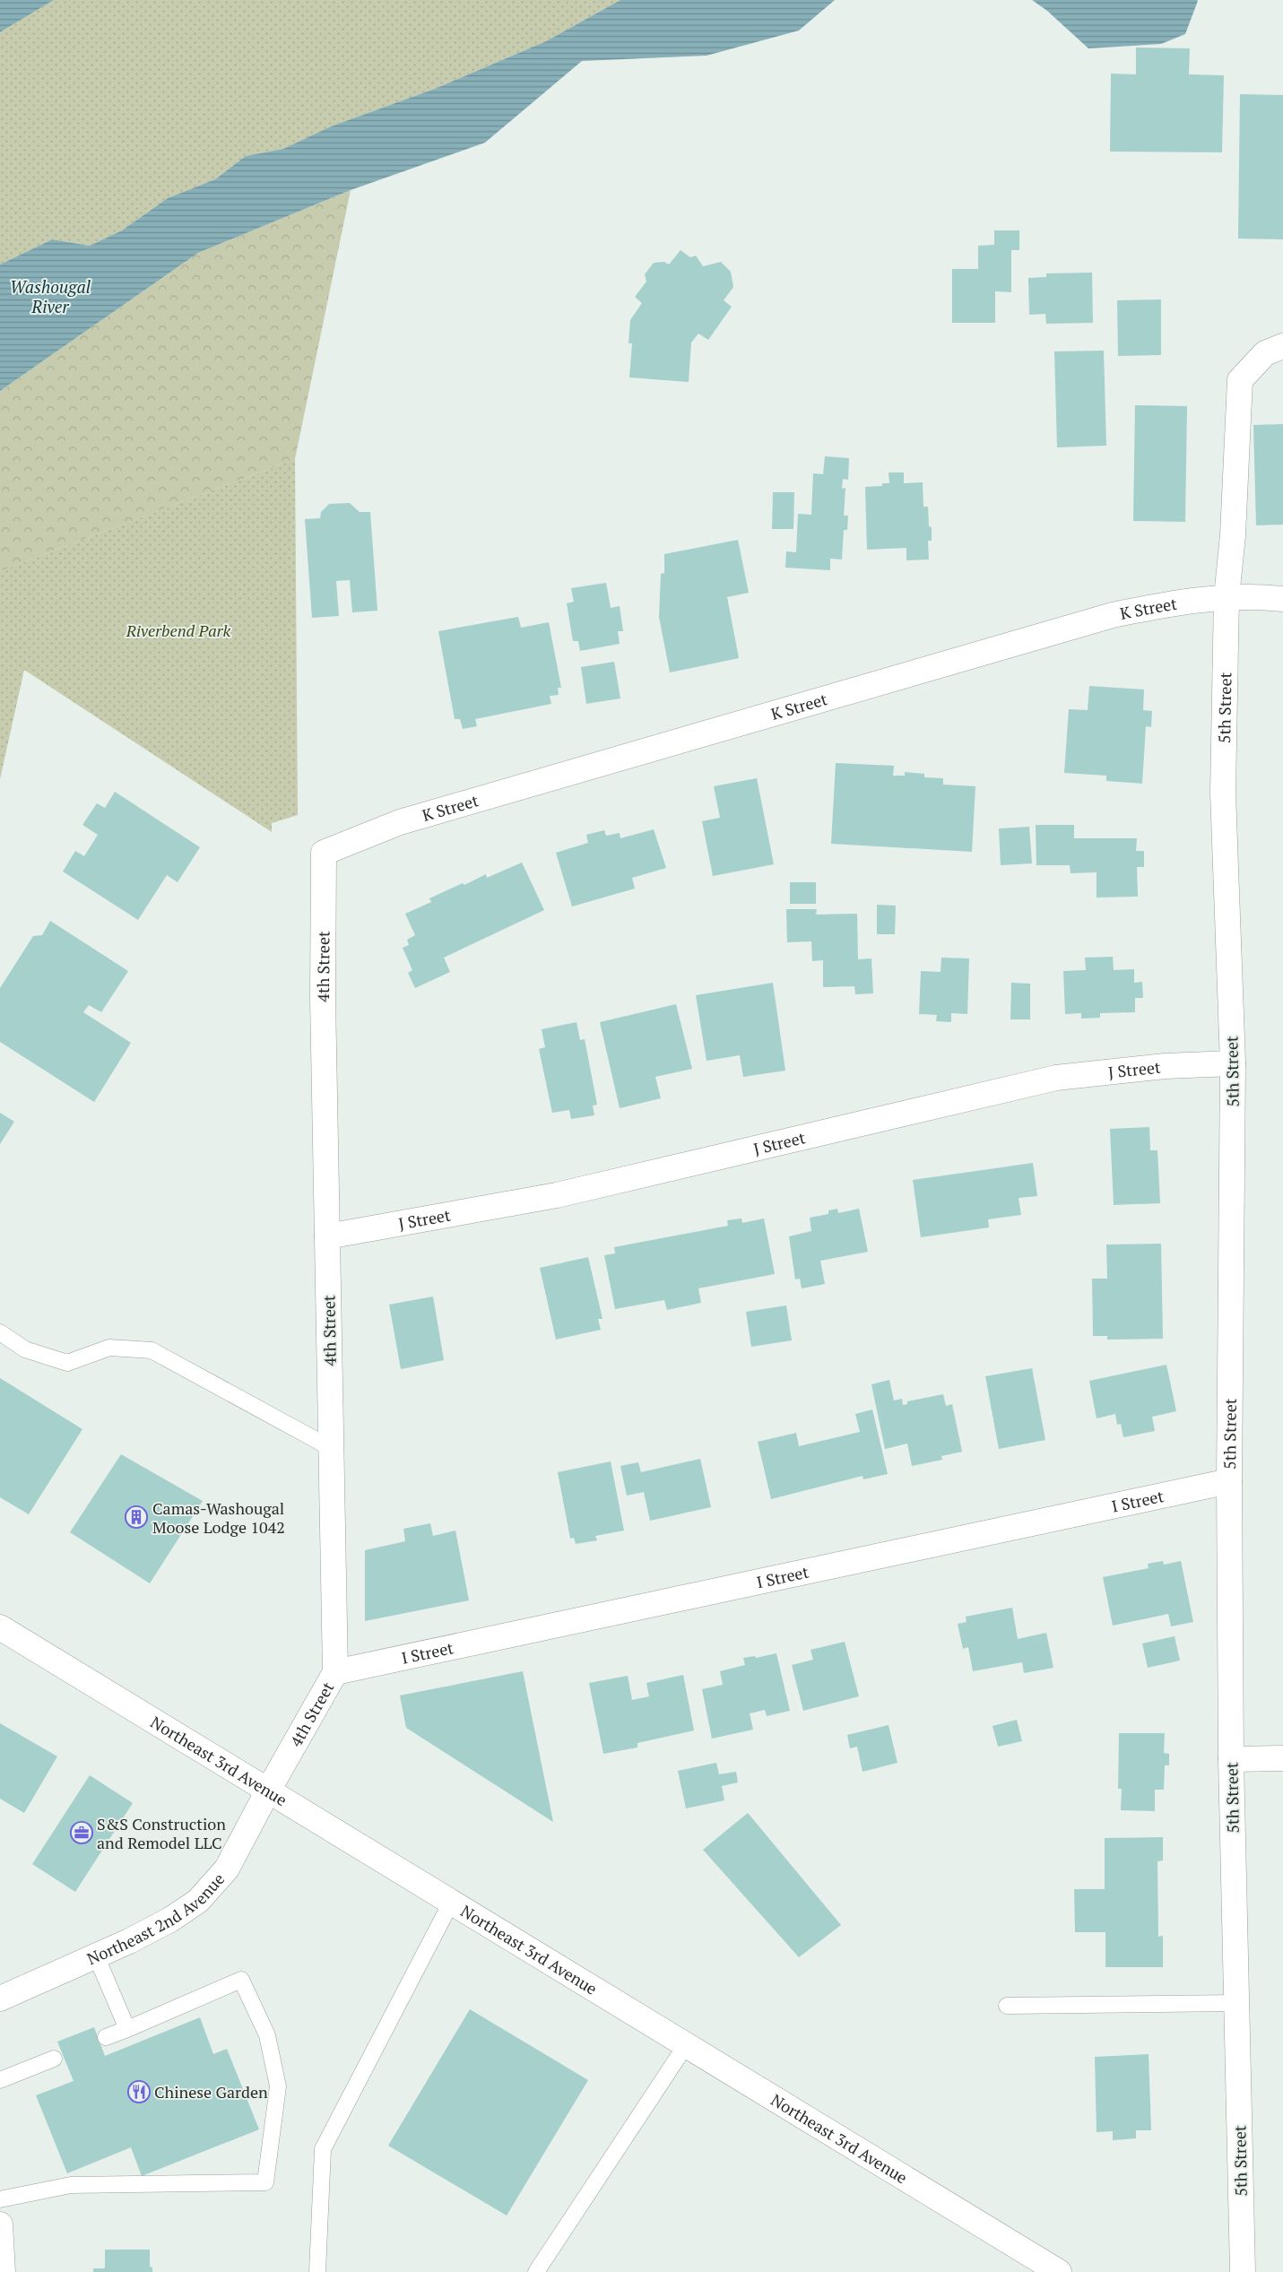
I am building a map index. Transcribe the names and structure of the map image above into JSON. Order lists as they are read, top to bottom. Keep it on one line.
{"streets":{"street":["K Street","5th Street","4th Street","J Street","I Street","Northeast 3rd Avenue","Northeast 2nd Avenue"]},"crossings":[["K Street","5th Street"],["K Street","4th Street"],["5th Street","J Street"],["5th Street","I Street"],["4th Street","J Street"],["4th Street","I Street"],["4th Street","Northeast 3rd Avenue"],["4th Street","Northeast 2nd Avenue"],["Northeast 3rd Avenue","Northeast 2nd Avenue"]],"water":["Washougal River"],"parks":["Riverbend Park"],"places":{"building":["Camas-Washougal Moose Lodge 1042"],"office":["S&S Construction and Remodel LLC"],"restaurant":["Chinese Garden"]}}
